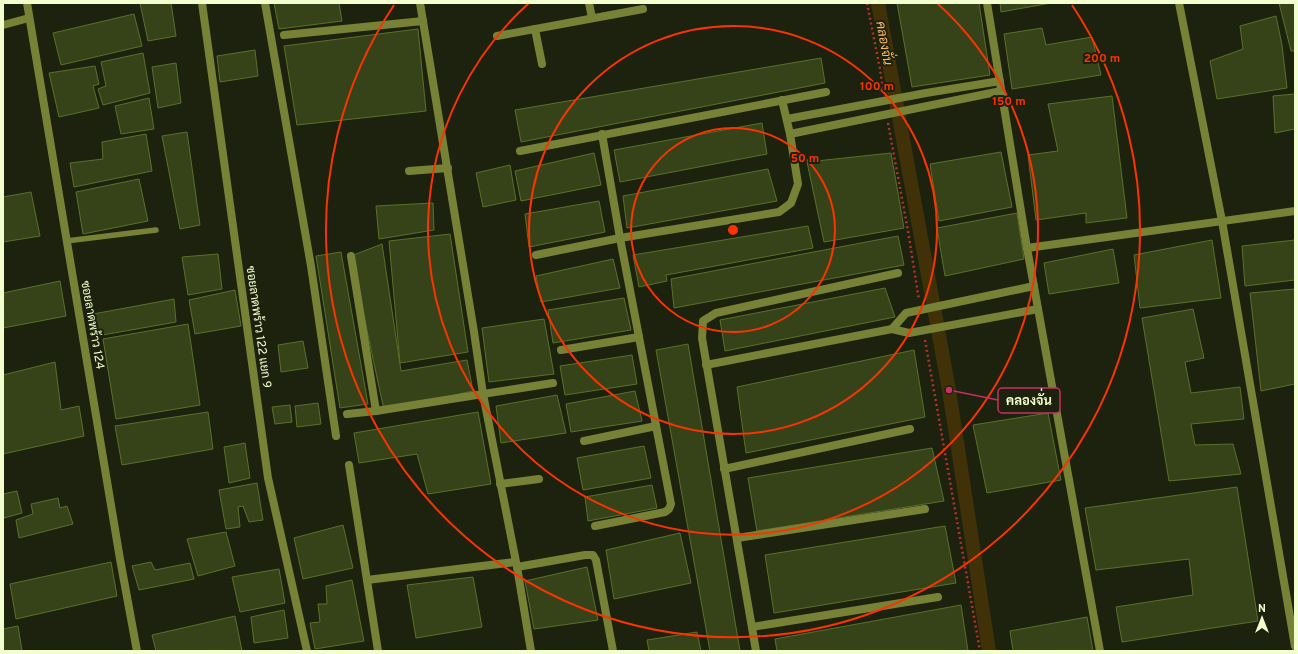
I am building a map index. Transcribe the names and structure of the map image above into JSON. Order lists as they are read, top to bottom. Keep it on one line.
{"streets":{"street":["ซอยลาดพร้าว 124","ซอยลาดพร้าว 122 แยก 9"]},"water":["คลองจั่น"],"places":["คลองจั่น"],"north":"top","rings":["200 m","100 m","150 m","50 m"]}
